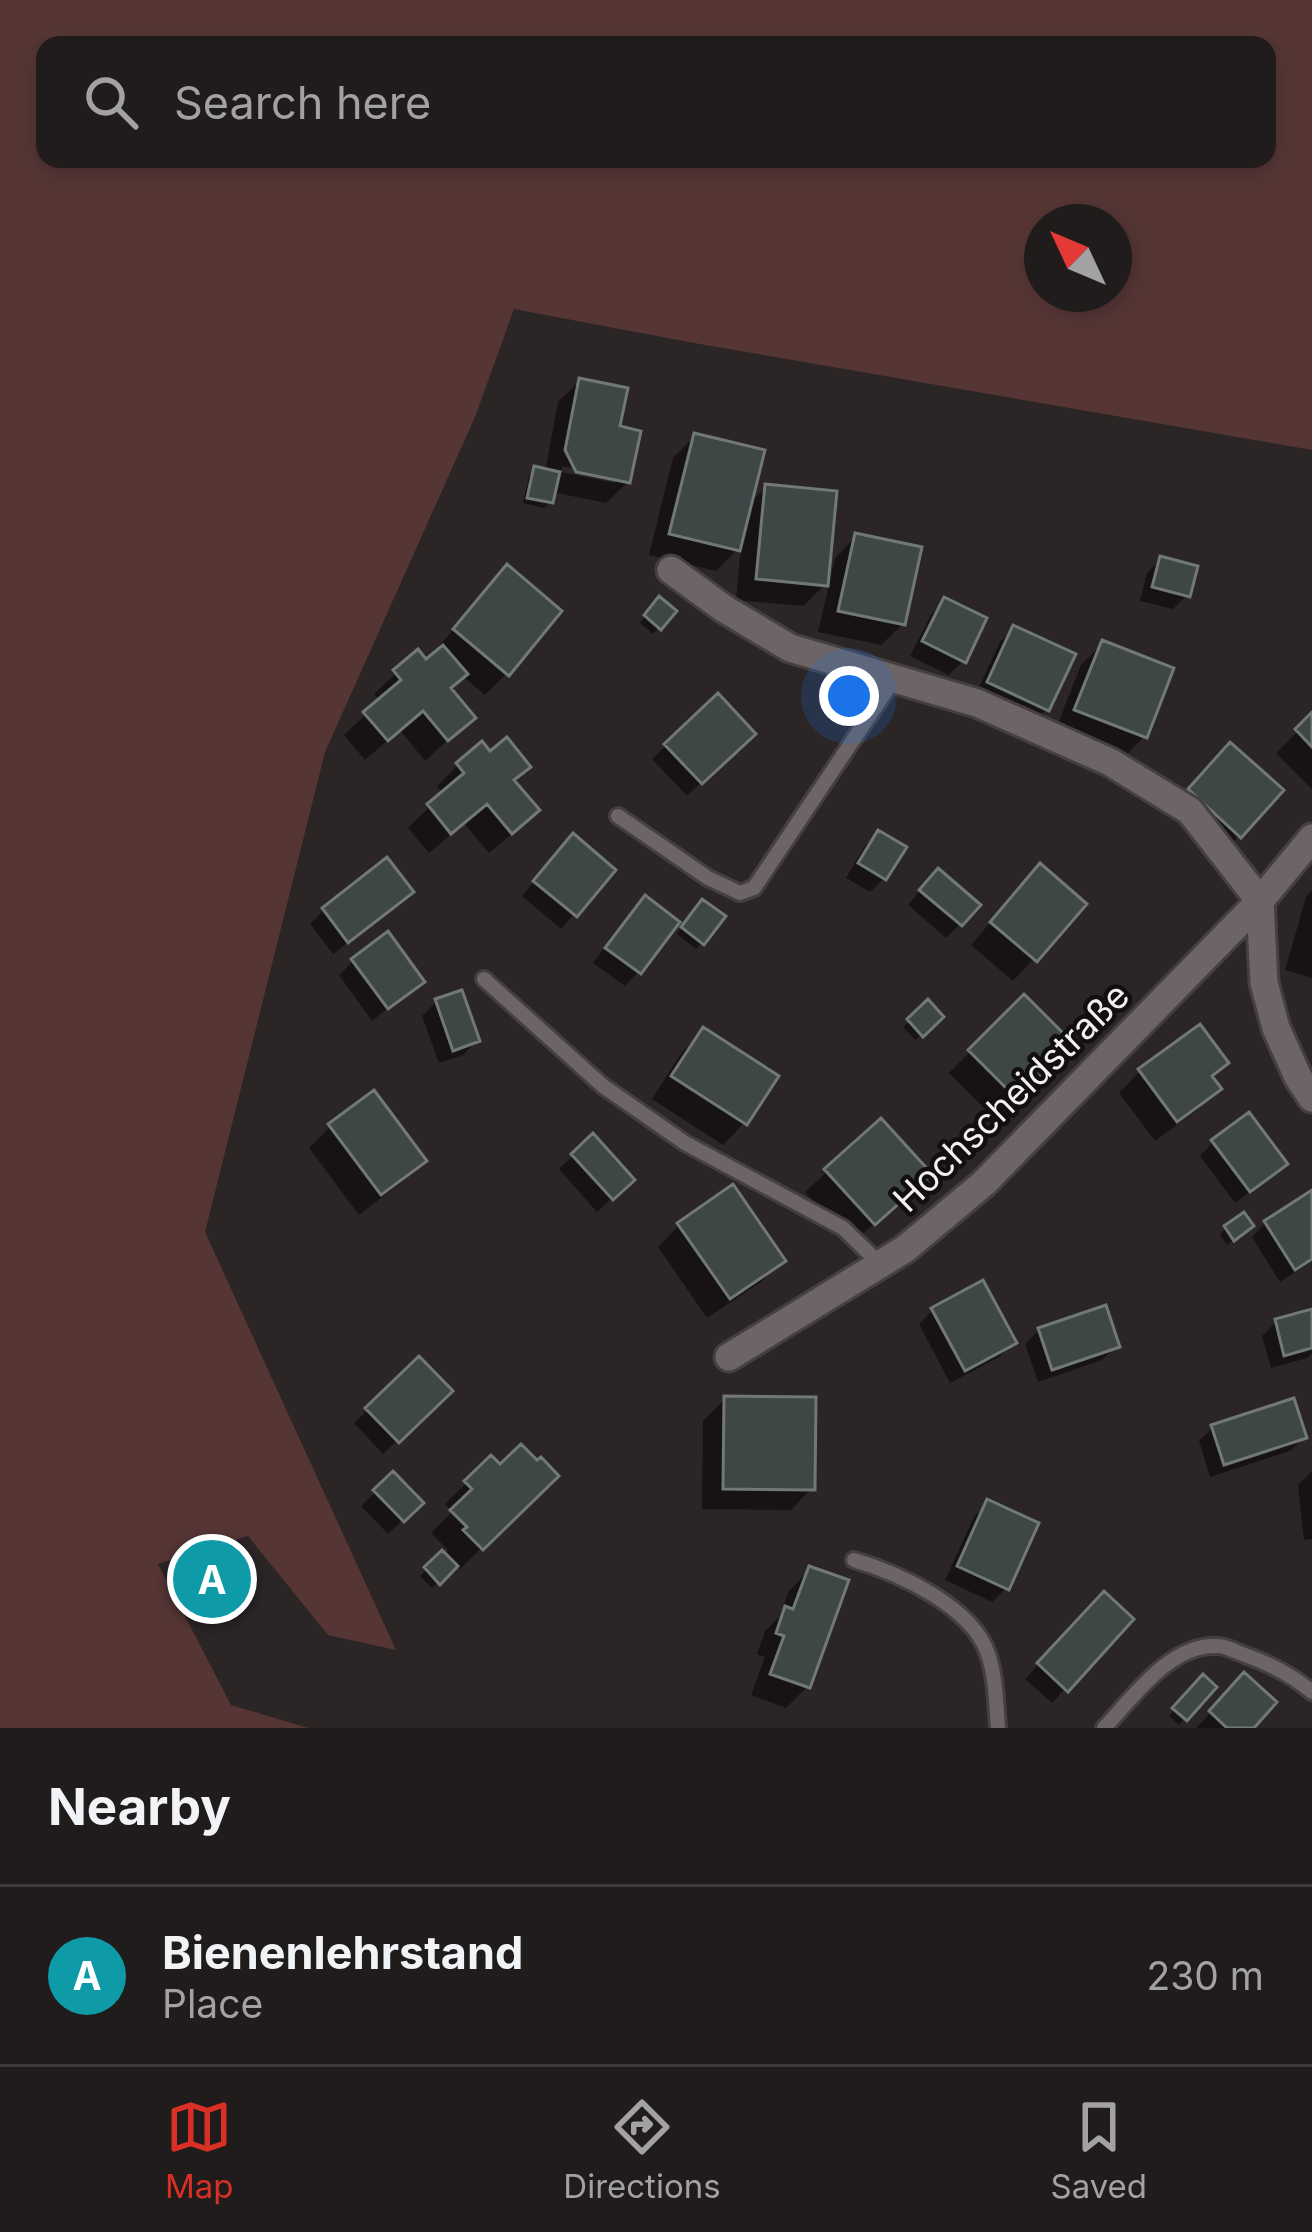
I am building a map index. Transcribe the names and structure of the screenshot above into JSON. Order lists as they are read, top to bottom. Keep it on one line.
{"streets":{"street":["Hochscheidstraße"]},"north":"top left","page":{"search":"Search here","pins":"A","heading":"Nearby","list":[{"mark":"A","name":"Bienenlehrstand","note":"Place","value":"230 m"}],"nav":["Map","Directions","Saved"]}}
